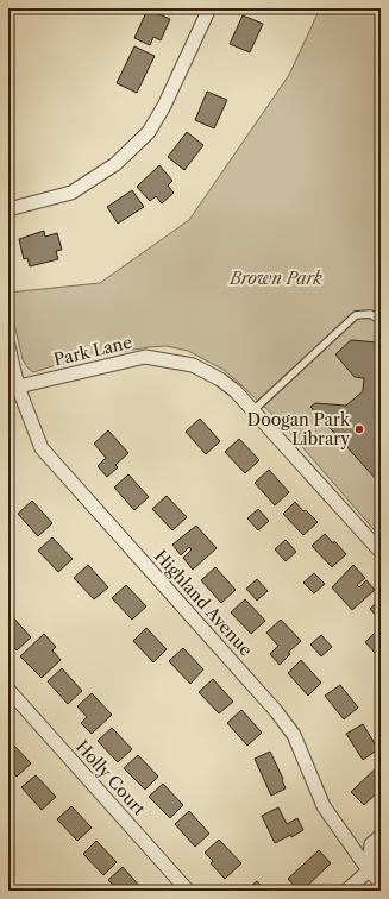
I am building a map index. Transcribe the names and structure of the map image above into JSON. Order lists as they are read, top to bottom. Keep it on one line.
{"streets":{"street":["Park Lane","Highland Avenue","Holly Court"]},"crossings":[["Park Lane","Highland Avenue"]],"parks":["Brown Park"],"places":["Doogan Park Library"]}
